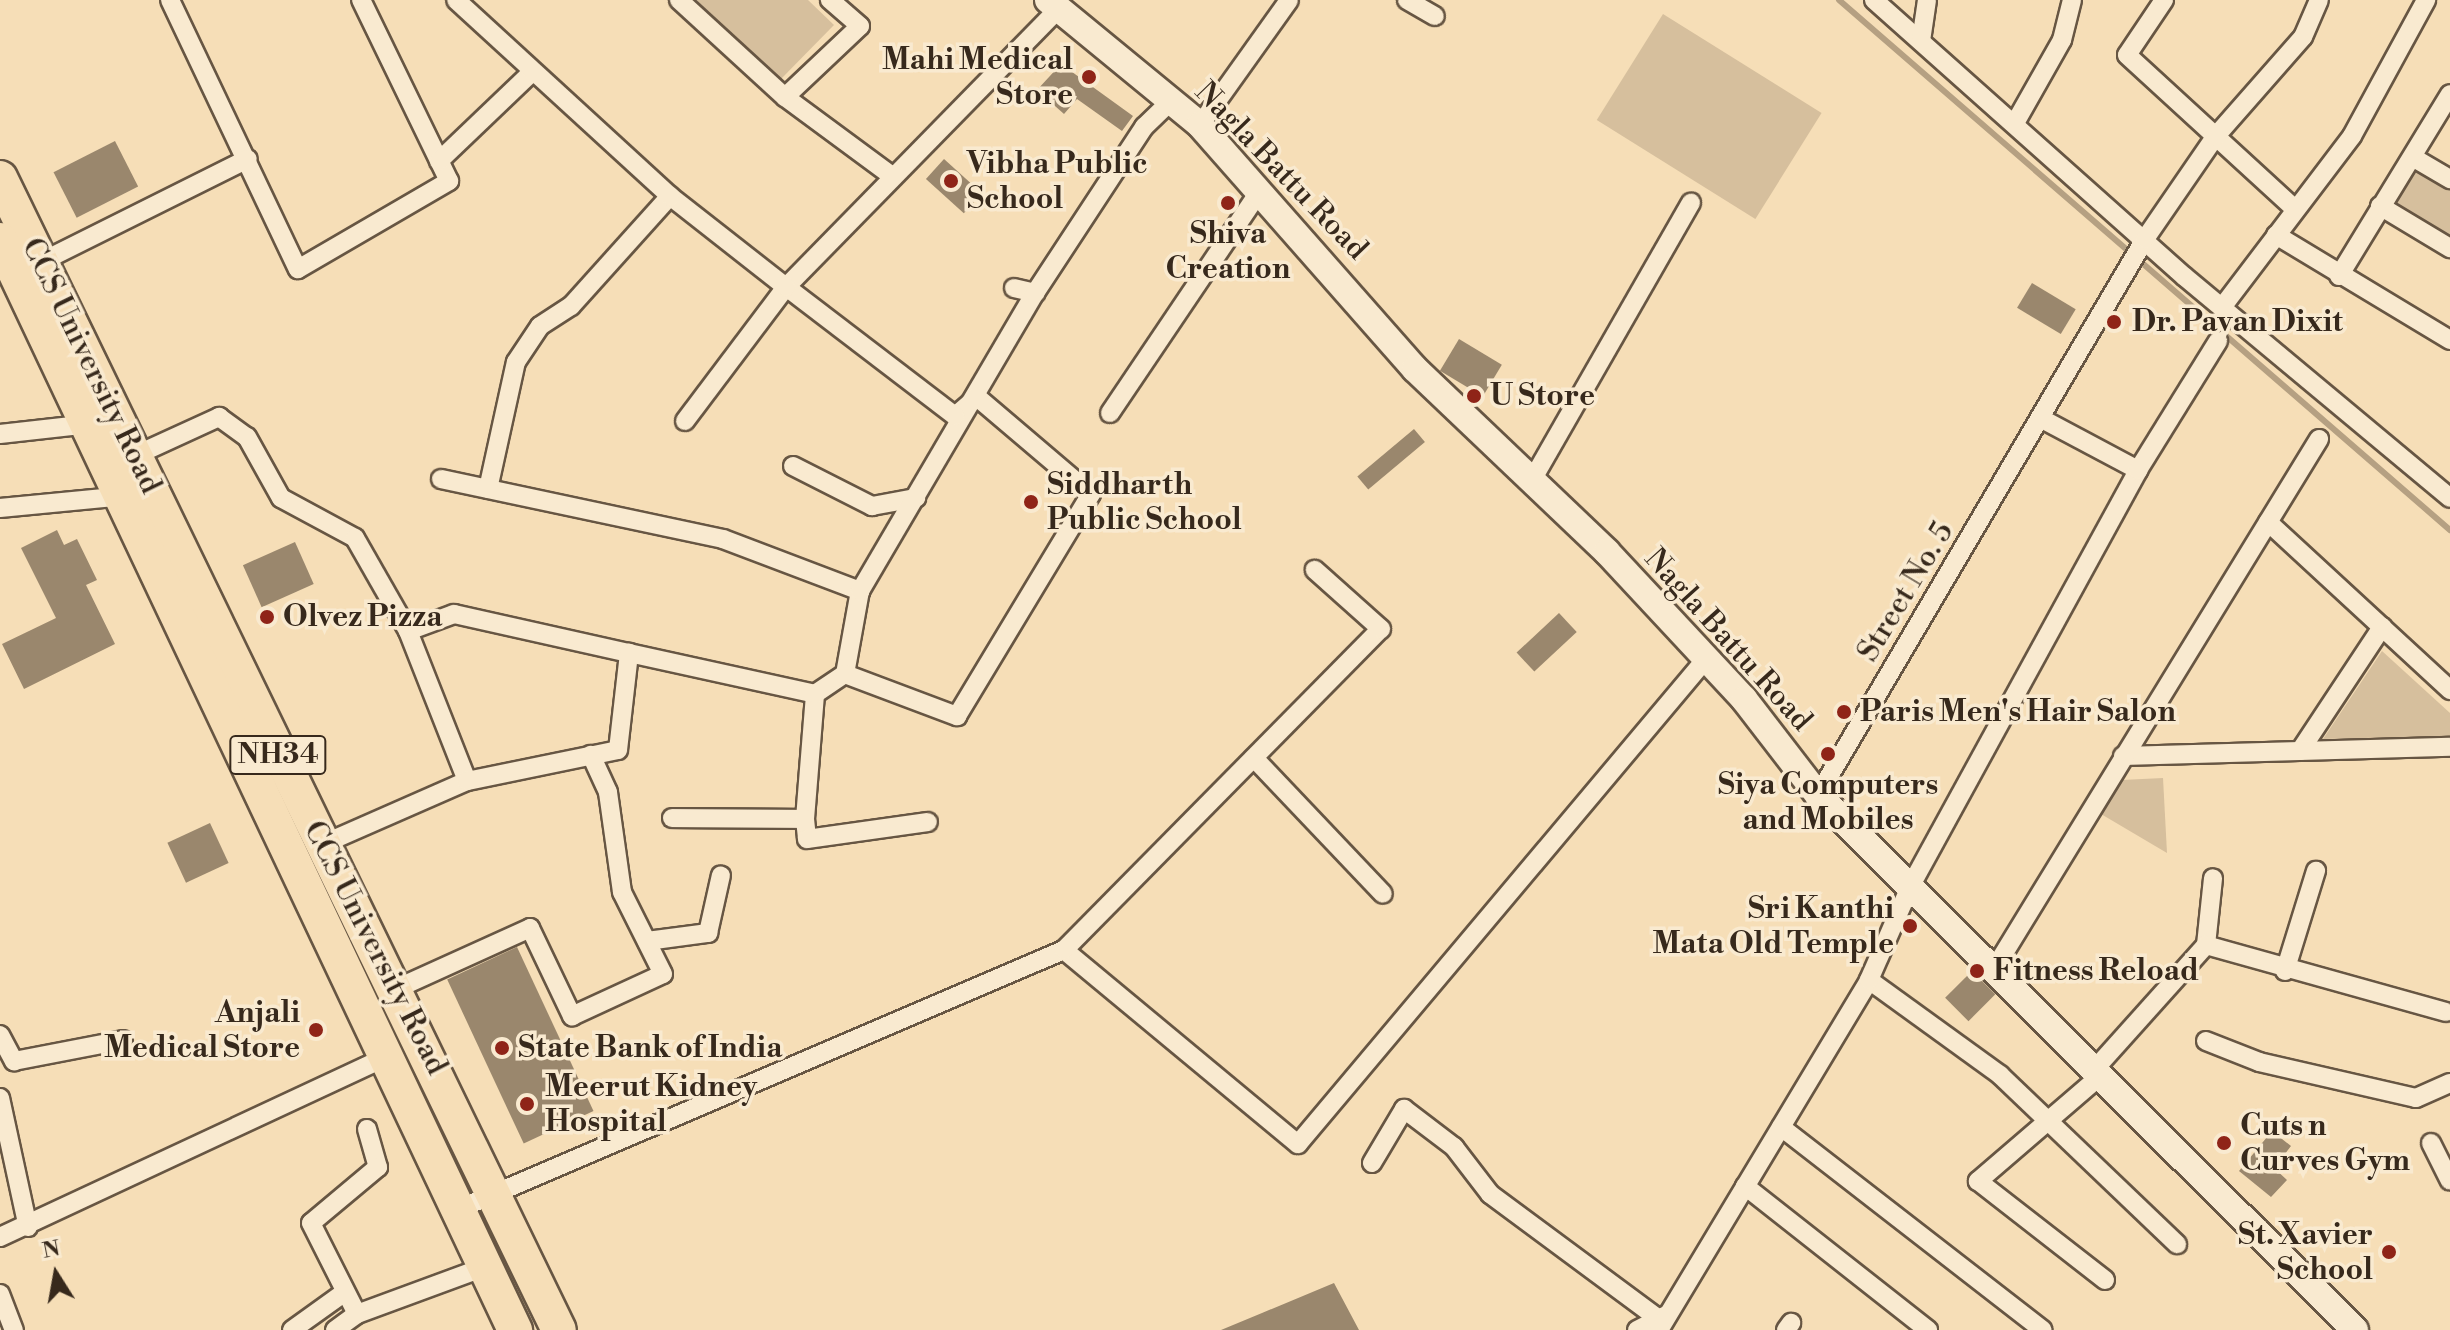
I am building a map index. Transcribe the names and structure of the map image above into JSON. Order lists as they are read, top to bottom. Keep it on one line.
{"streets":{"highway":["CCS University Road","NH34"],"street":["Nagla Battu Road","Street No. 5"]},"crossings":[["Nagla Battu Road","Street No. 5"]],"places":["Mahi Medical Store","Vibha Public School","Shiva Creation","Dr. Pavan Dixit","U Store","Siddharth Public School","Olvez Pizza","Paris Men's Hair Salon","Siya Computers and Mobiles","Sri Kanthi Mata Old Temple","Fitness Reload","Anjali Medical Store","State Bank of India","Meerut Kidney Hospital","Cuts n Curves Gym","St. Xavier School"],"north":"top"}
